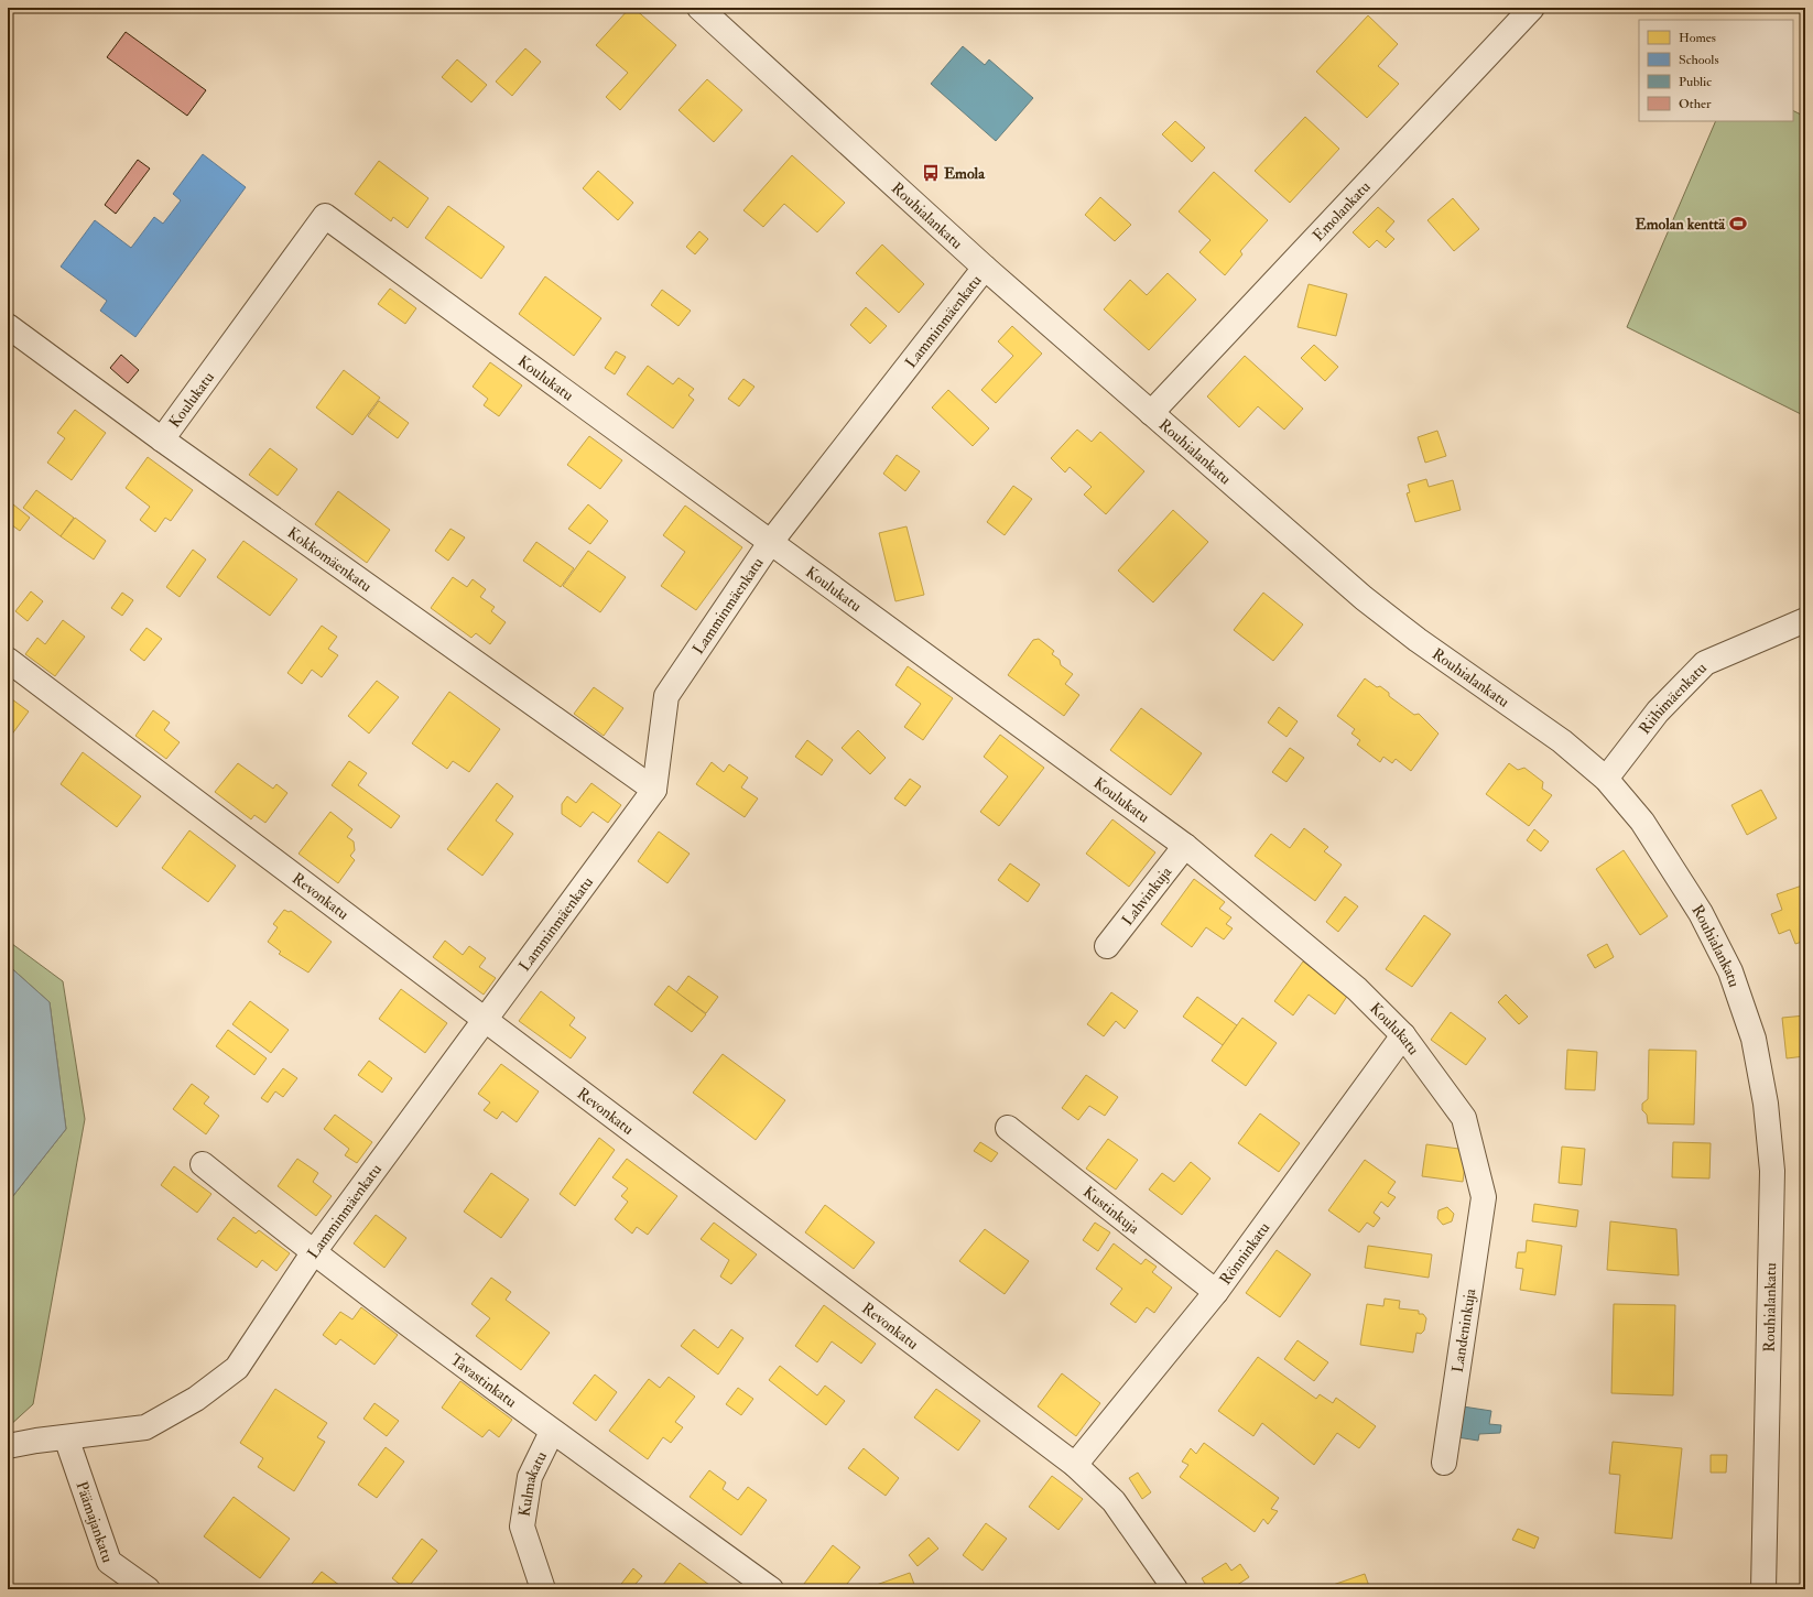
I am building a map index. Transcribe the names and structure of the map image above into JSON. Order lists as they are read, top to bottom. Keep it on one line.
{"streets":{"street":["Emolankatu","Rouhialankatu","Lamminmäenkatu","Koulukatu","Kokkomäenkatu","Riihimäenkatu","Revonkatu","Lahvinkuja","Kustinkuja","Rönninkatu","Landeninkuja","Tavastinkatu","Kulmakatu","Päämajankatu"]},"crossings":[["Emolankatu","Rouhialankatu"],["Rouhialankatu","Lamminmäenkatu"],["Rouhialankatu","Riihimäenkatu"],["Lamminmäenkatu","Koulukatu"],["Lamminmäenkatu","Kokkomäenkatu"],["Lamminmäenkatu","Revonkatu"],["Lamminmäenkatu","Tavastinkatu"],["Lamminmäenkatu","Päämajankatu"],["Koulukatu","Kokkomäenkatu"],["Koulukatu","Lahvinkuja"],["Koulukatu","Rönninkatu"],["Koulukatu","Landeninkuja"],["Revonkatu","Rönninkatu"],["Kustinkuja","Rönninkatu"],["Tavastinkatu","Kulmakatu"]],"places":{"bus stop":["Emola"],"sports":["Emolan kenttä"]},"legend":["Homes","Schools","Public","Other"]}
